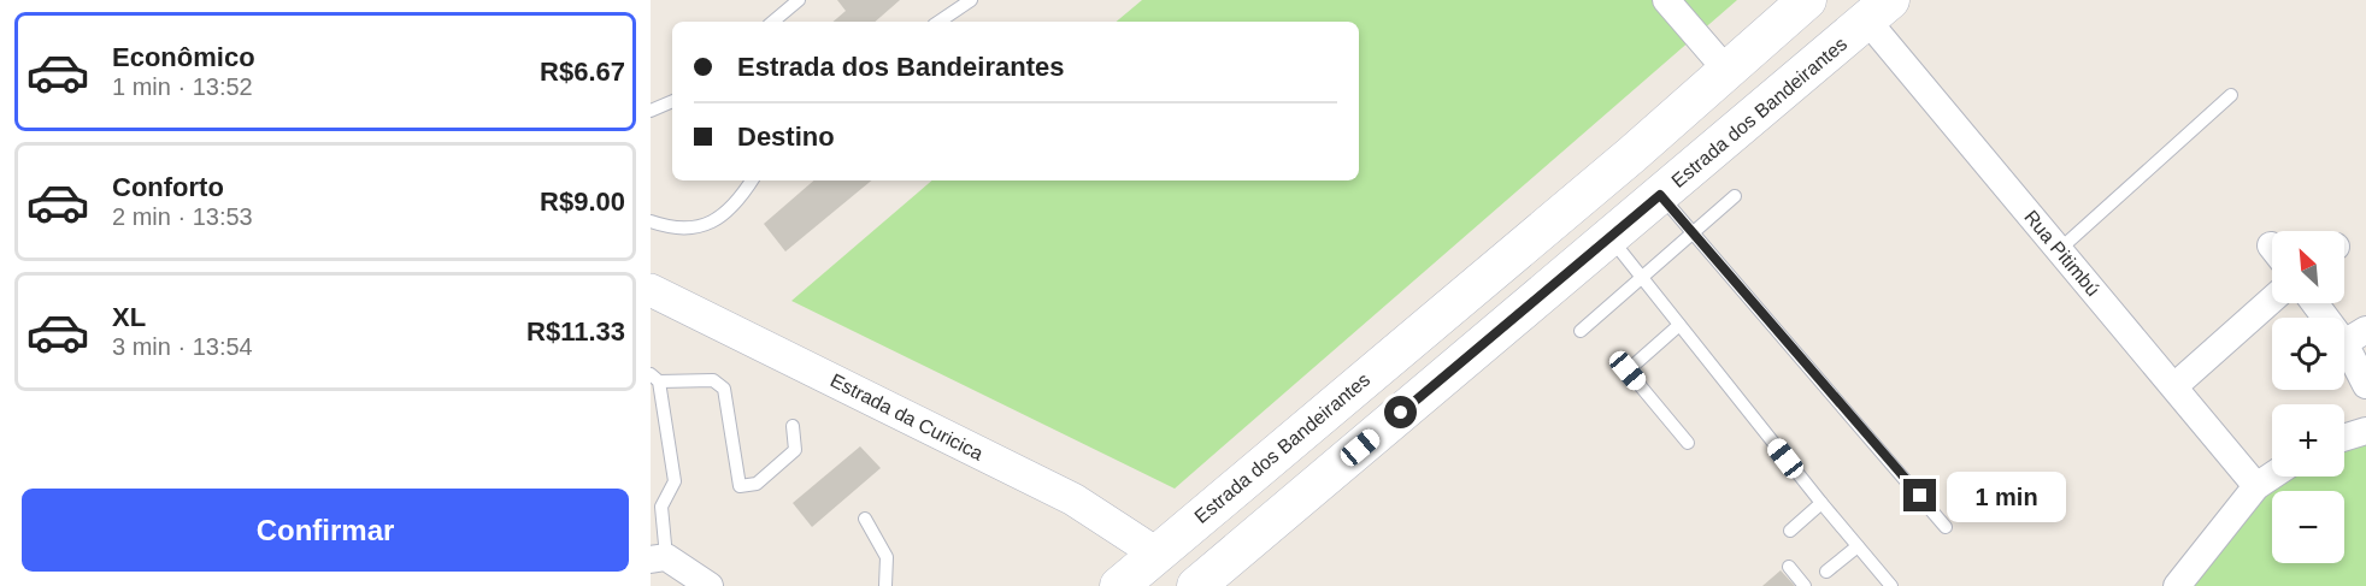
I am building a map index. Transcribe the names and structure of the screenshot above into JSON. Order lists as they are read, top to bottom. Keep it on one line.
{"streets":{"main road":["Estrada dos Bandeirantes"],"street":["Rua Pitimbú","Estrada da Curicica"]},"crossings":[["Estrada dos Bandeirantes","Rua Pitimbú"],["Estrada dos Bandeirantes","Estrada da Curicica"]],"north":"top left","page":{"list":[{"name":"Econômico","note":"1 min · 13:52","value":"R$6.67"},{"name":"Conforto","note":"2 min · 13:53","value":"R$9.00"},{"name":"XL","note":"3 min · 13:54","value":"R$11.33"}],"banner":["Estrada dos Bandeirantes","Destino"],"map_buttons":["+","−"],"bubble":"1 min","buttons":"Confirmar"}}
